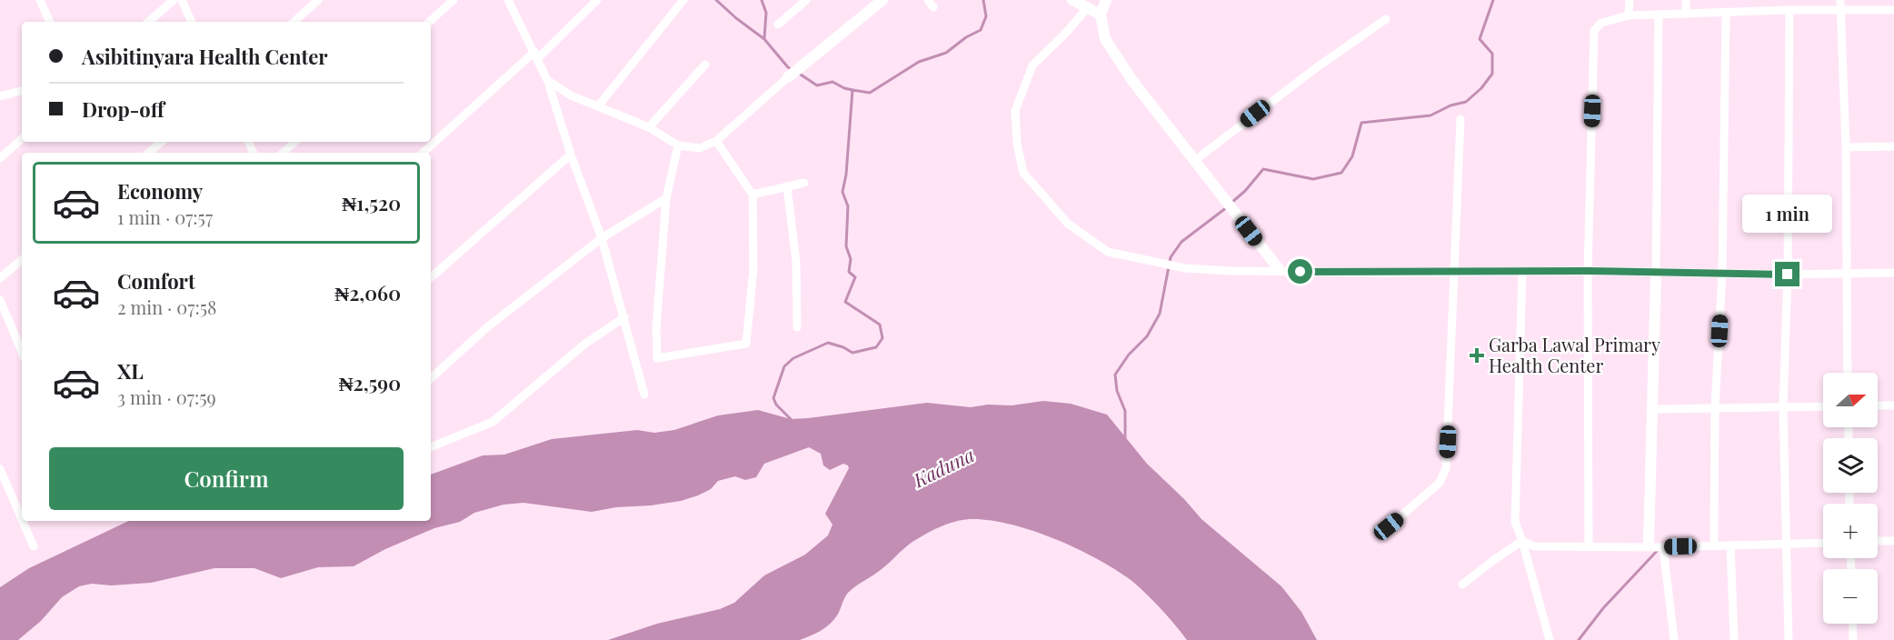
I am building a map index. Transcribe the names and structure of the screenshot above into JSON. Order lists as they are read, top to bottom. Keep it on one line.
{"water":["Kaduna"],"places":{"health":["Garba Lawal Primary Health Center"]},"north":"right","page":{"banner":["Asibitinyara Health Center","Drop-off"],"list":[{"name":"Economy","note":"1 min · 07:57","value":"₦1,520"},{"name":"Comfort","note":"2 min · 07:58","value":"₦2,060"},{"name":"XL","note":"3 min · 07:59","value":"₦2,590"}],"bubble":"1 min","map_buttons":["+","−"],"buttons":"Confirm"}}
